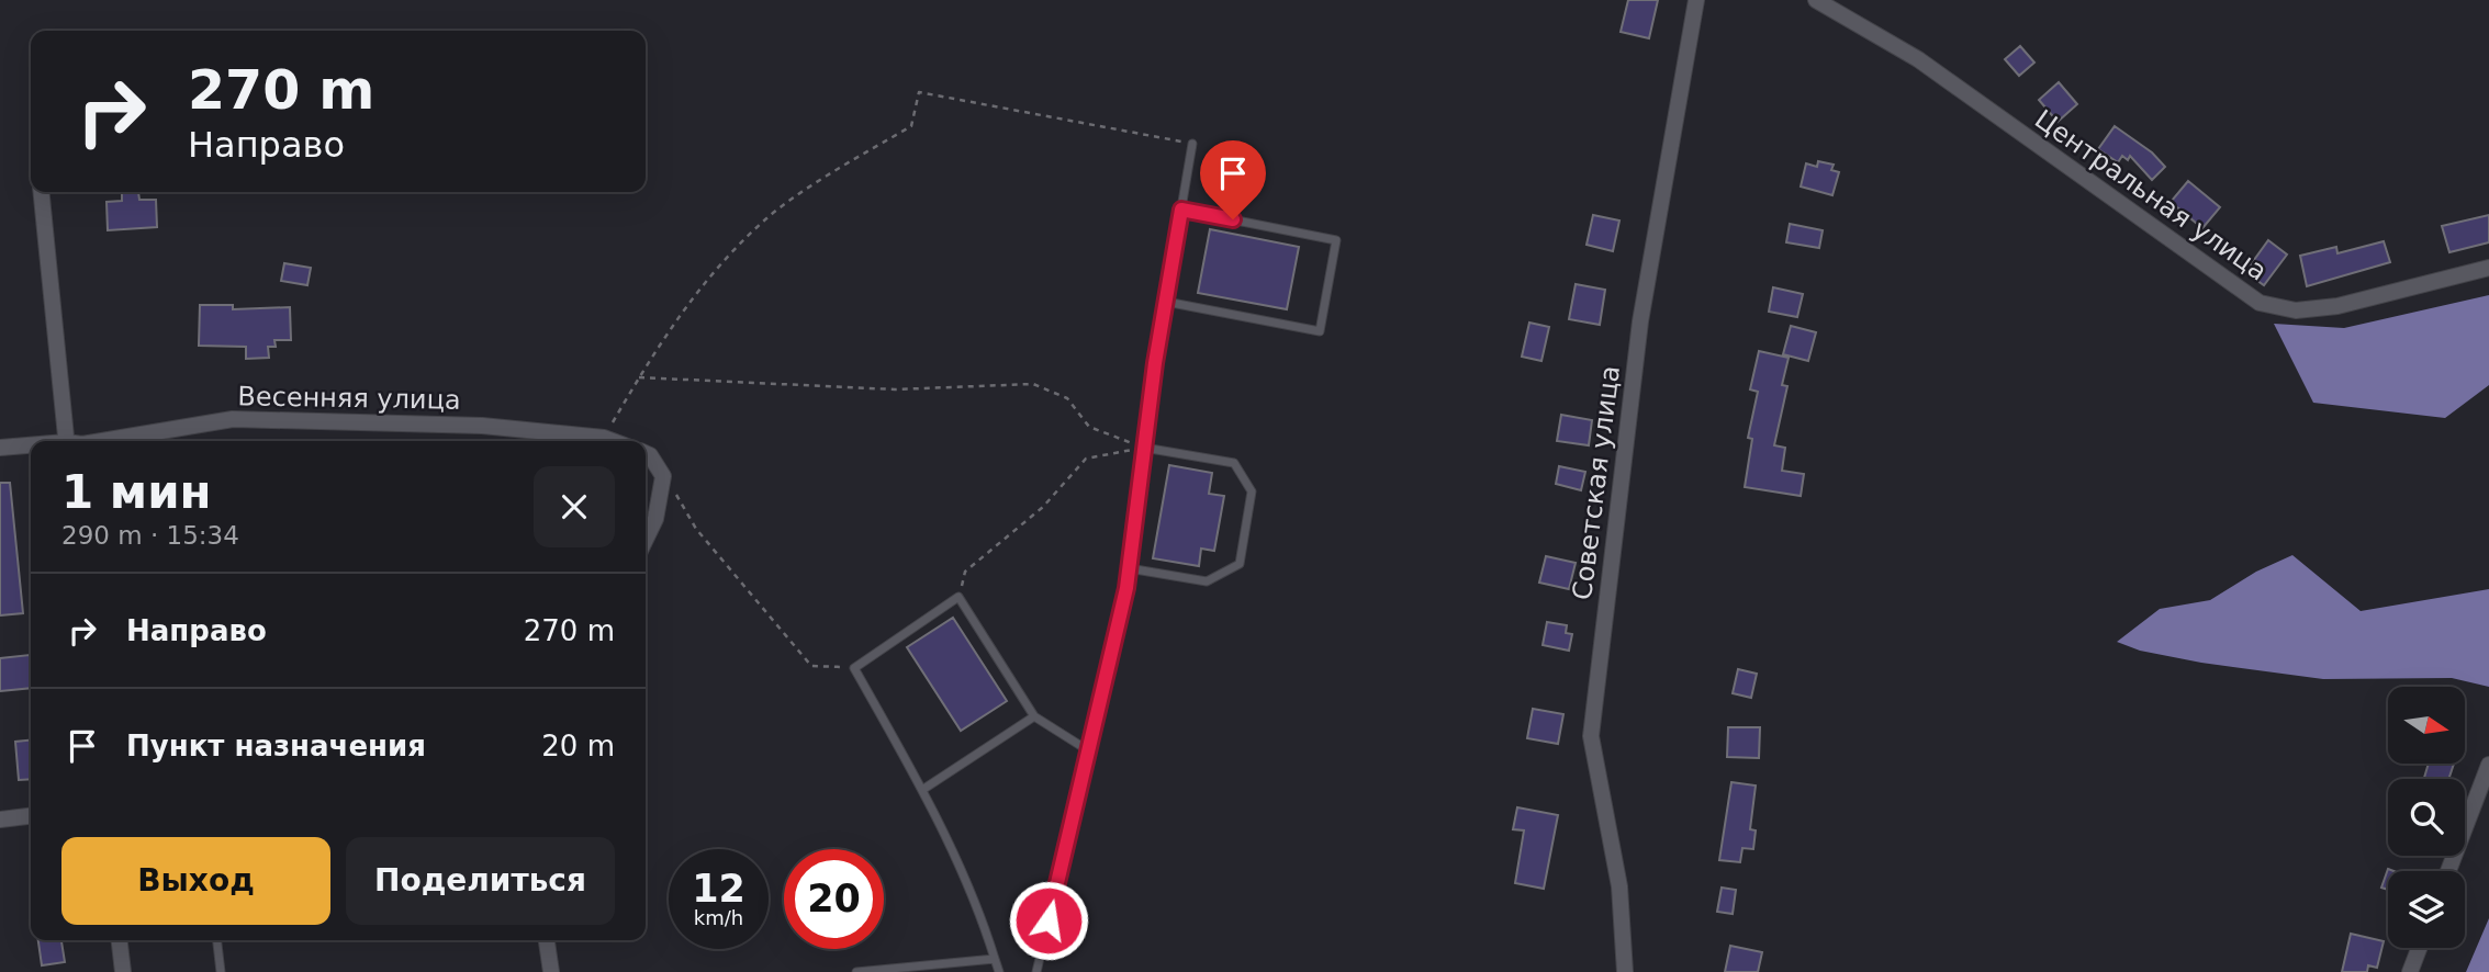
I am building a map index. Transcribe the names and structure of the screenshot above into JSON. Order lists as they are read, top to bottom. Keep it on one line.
{"streets":{"street":["Центральная улица","Весенняя улица","Советская улица"]},"north":"right","page":{"turn":["270 m","Направо"],"heading":["1 мин","290 m · 15:34"],"list":[{"name":"Направо","value":"270 m"},{"name":"Пункт назначения","value":"20 m"}],"buttons":["Выход","Поделиться"],"speed":"12 km/h","limit":"20"}}
